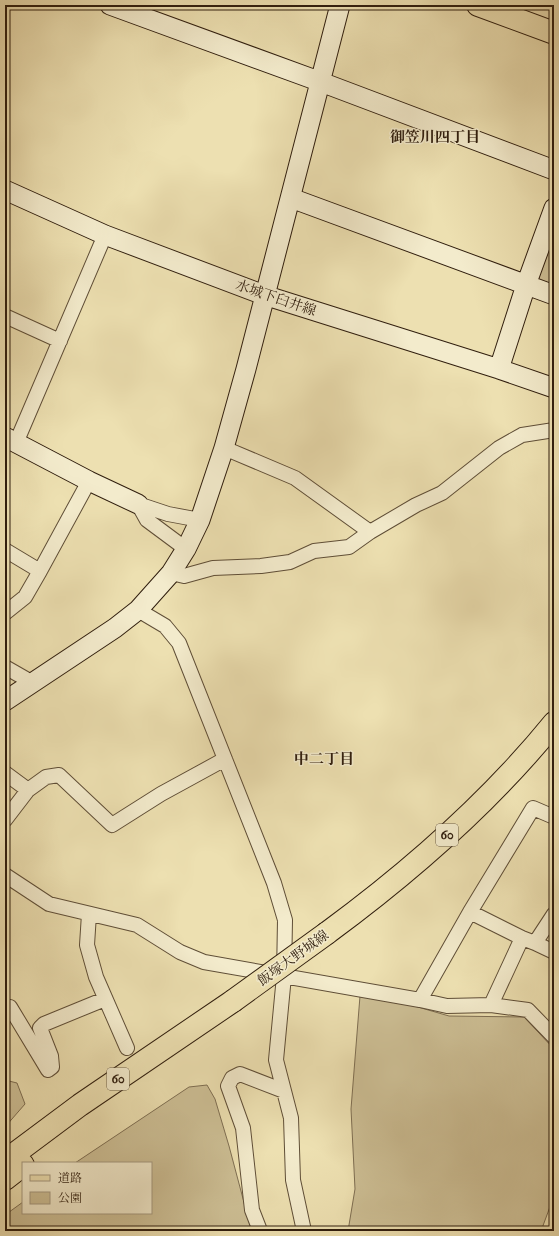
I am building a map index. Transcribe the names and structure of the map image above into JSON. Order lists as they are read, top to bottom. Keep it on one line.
{"streets":{"main road":["60","飯塚大野城線"],"street":["水城下臼井線"]},"districts":["御笠川四丁目","中二丁目"],"legend":["道路","公園"]}
